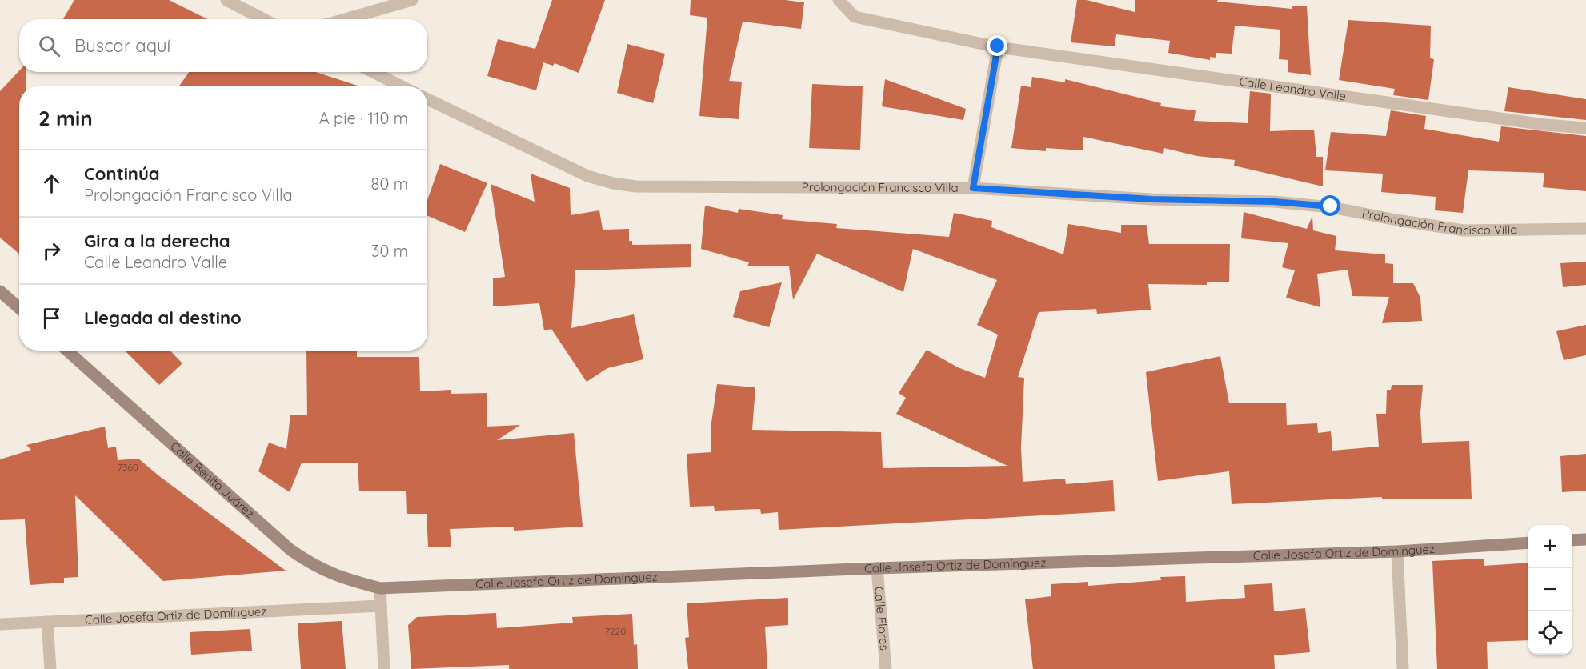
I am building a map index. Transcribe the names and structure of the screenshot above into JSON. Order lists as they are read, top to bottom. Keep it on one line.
{"streets":{"main road":["Calle Benito Juárez","Calle Josefa Ortiz de Domínguez"],"street":["Calle Leandro Valle","Prolongación Francisco Villa","Calle Flores"]},"crossings":[["Calle Benito Juárez","Calle Josefa Ortiz de Domínguez"],["Calle Josefa Ortiz de Domínguez","Calle Flores"]],"house_numbers":["7360","7220"],"page":{"search":"Buscar aquí","heading":["2 min","A pie · 110 m"],"list":[["Continúa","Prolongación Francisco Villa","80 m"],["Gira a la derecha","Calle Leandro Valle","30 m"],"Llegada al destino"],"map_buttons":["+","−"]}}
